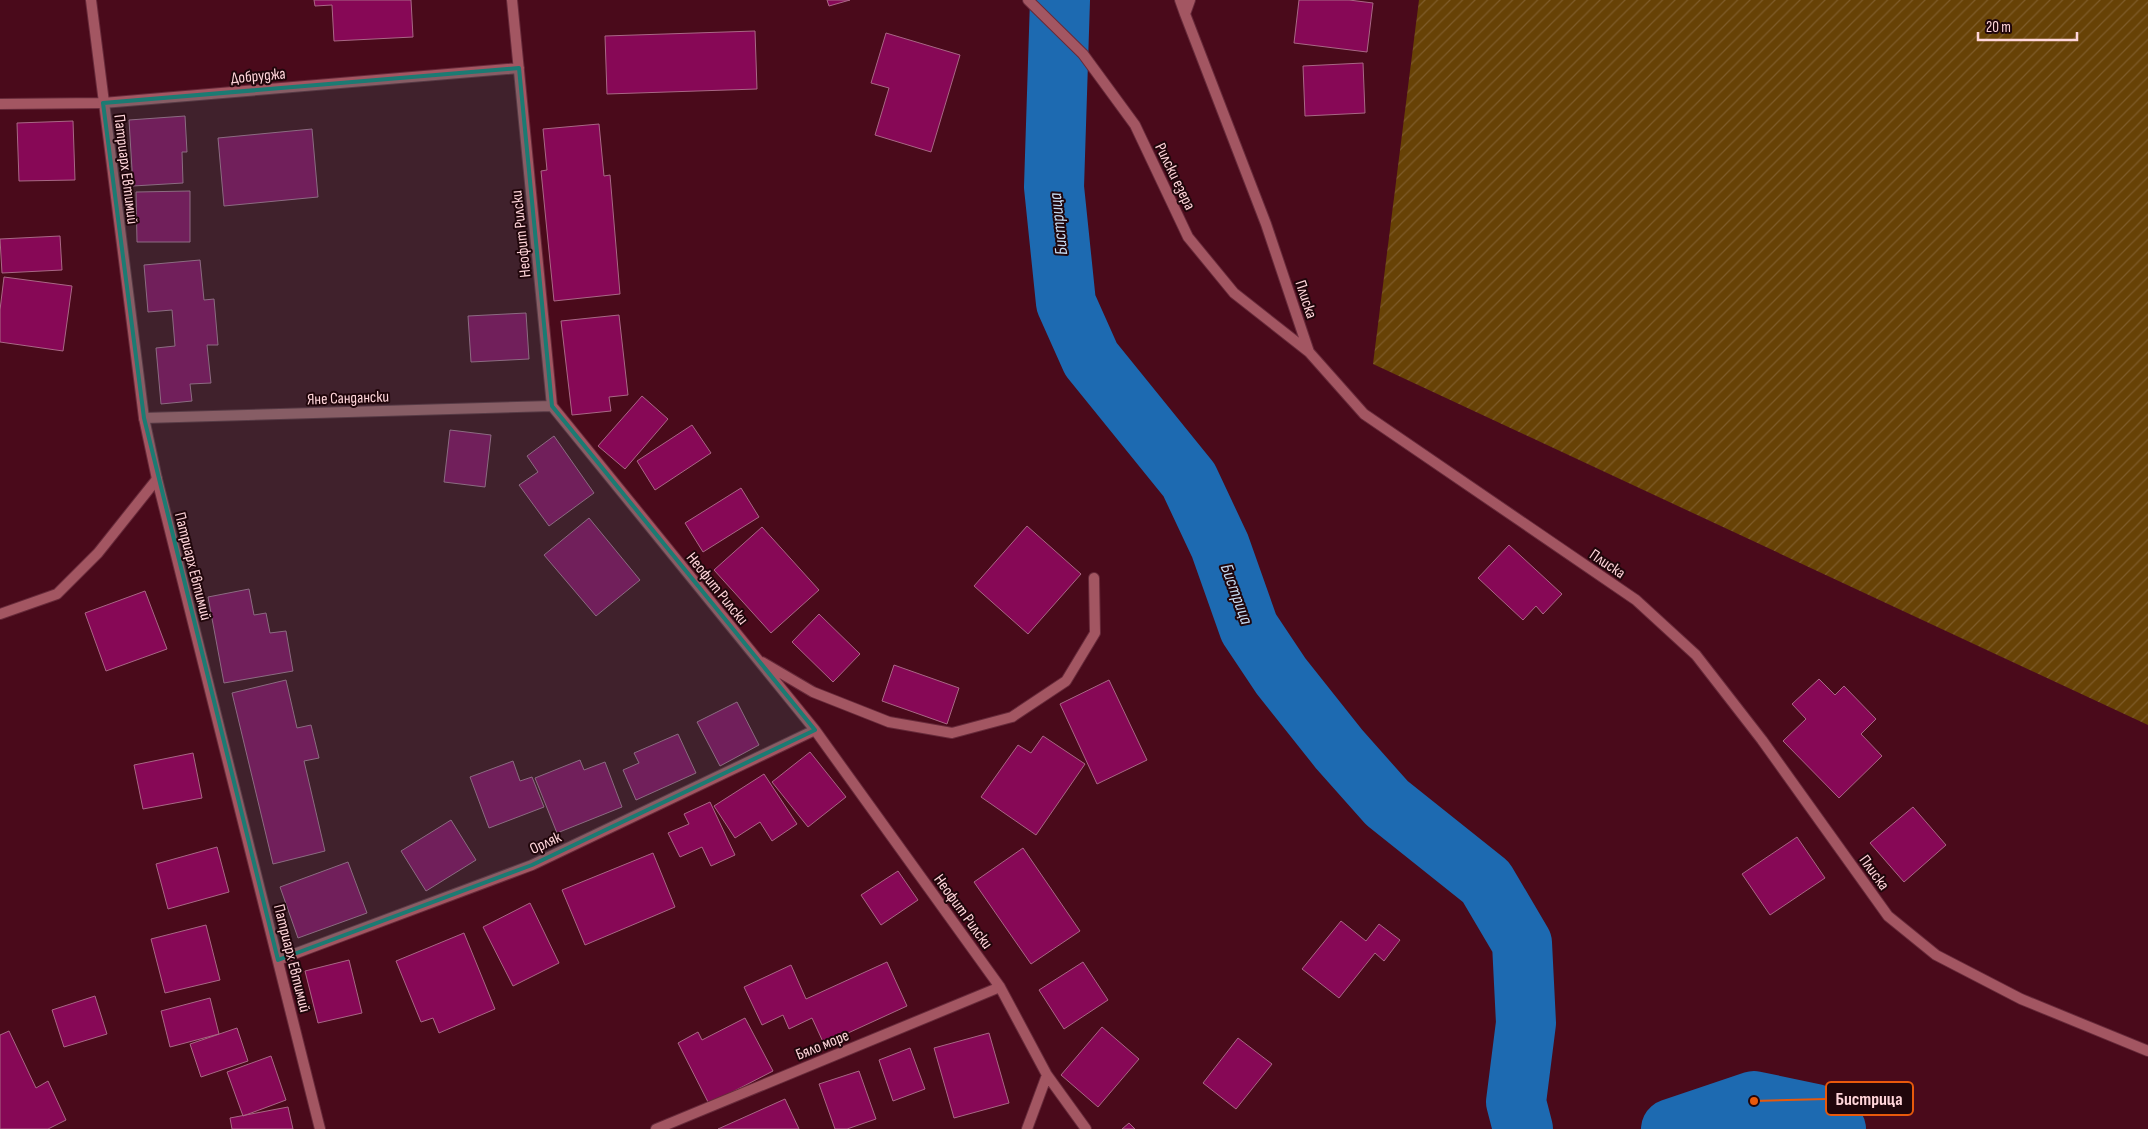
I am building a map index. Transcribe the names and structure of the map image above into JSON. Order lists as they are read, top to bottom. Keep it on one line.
{"streets":{"street":["Добруджа","Патриарх Евтимий","Рилски езера","Неофит Рилски","Плиска","Яне Сандански","Орляк","Бяло море"]},"crossings":[["Добруджа","Патриарх Евтимий"],["Добруджа","Неофит Рилски"],["Патриарх Евтимий","Яне Сандански"],["Патриарх Евтимий","Орляк"],["Рилски езера","Плиска"],["Неофит Рилски","Яне Сандански"],["Неофит Рилски","Орляк"],["Неофит Рилски","Бяло море"]],"water":["Бистрица"],"places":["Бистрица"],"scale_bar":"20 m"}
